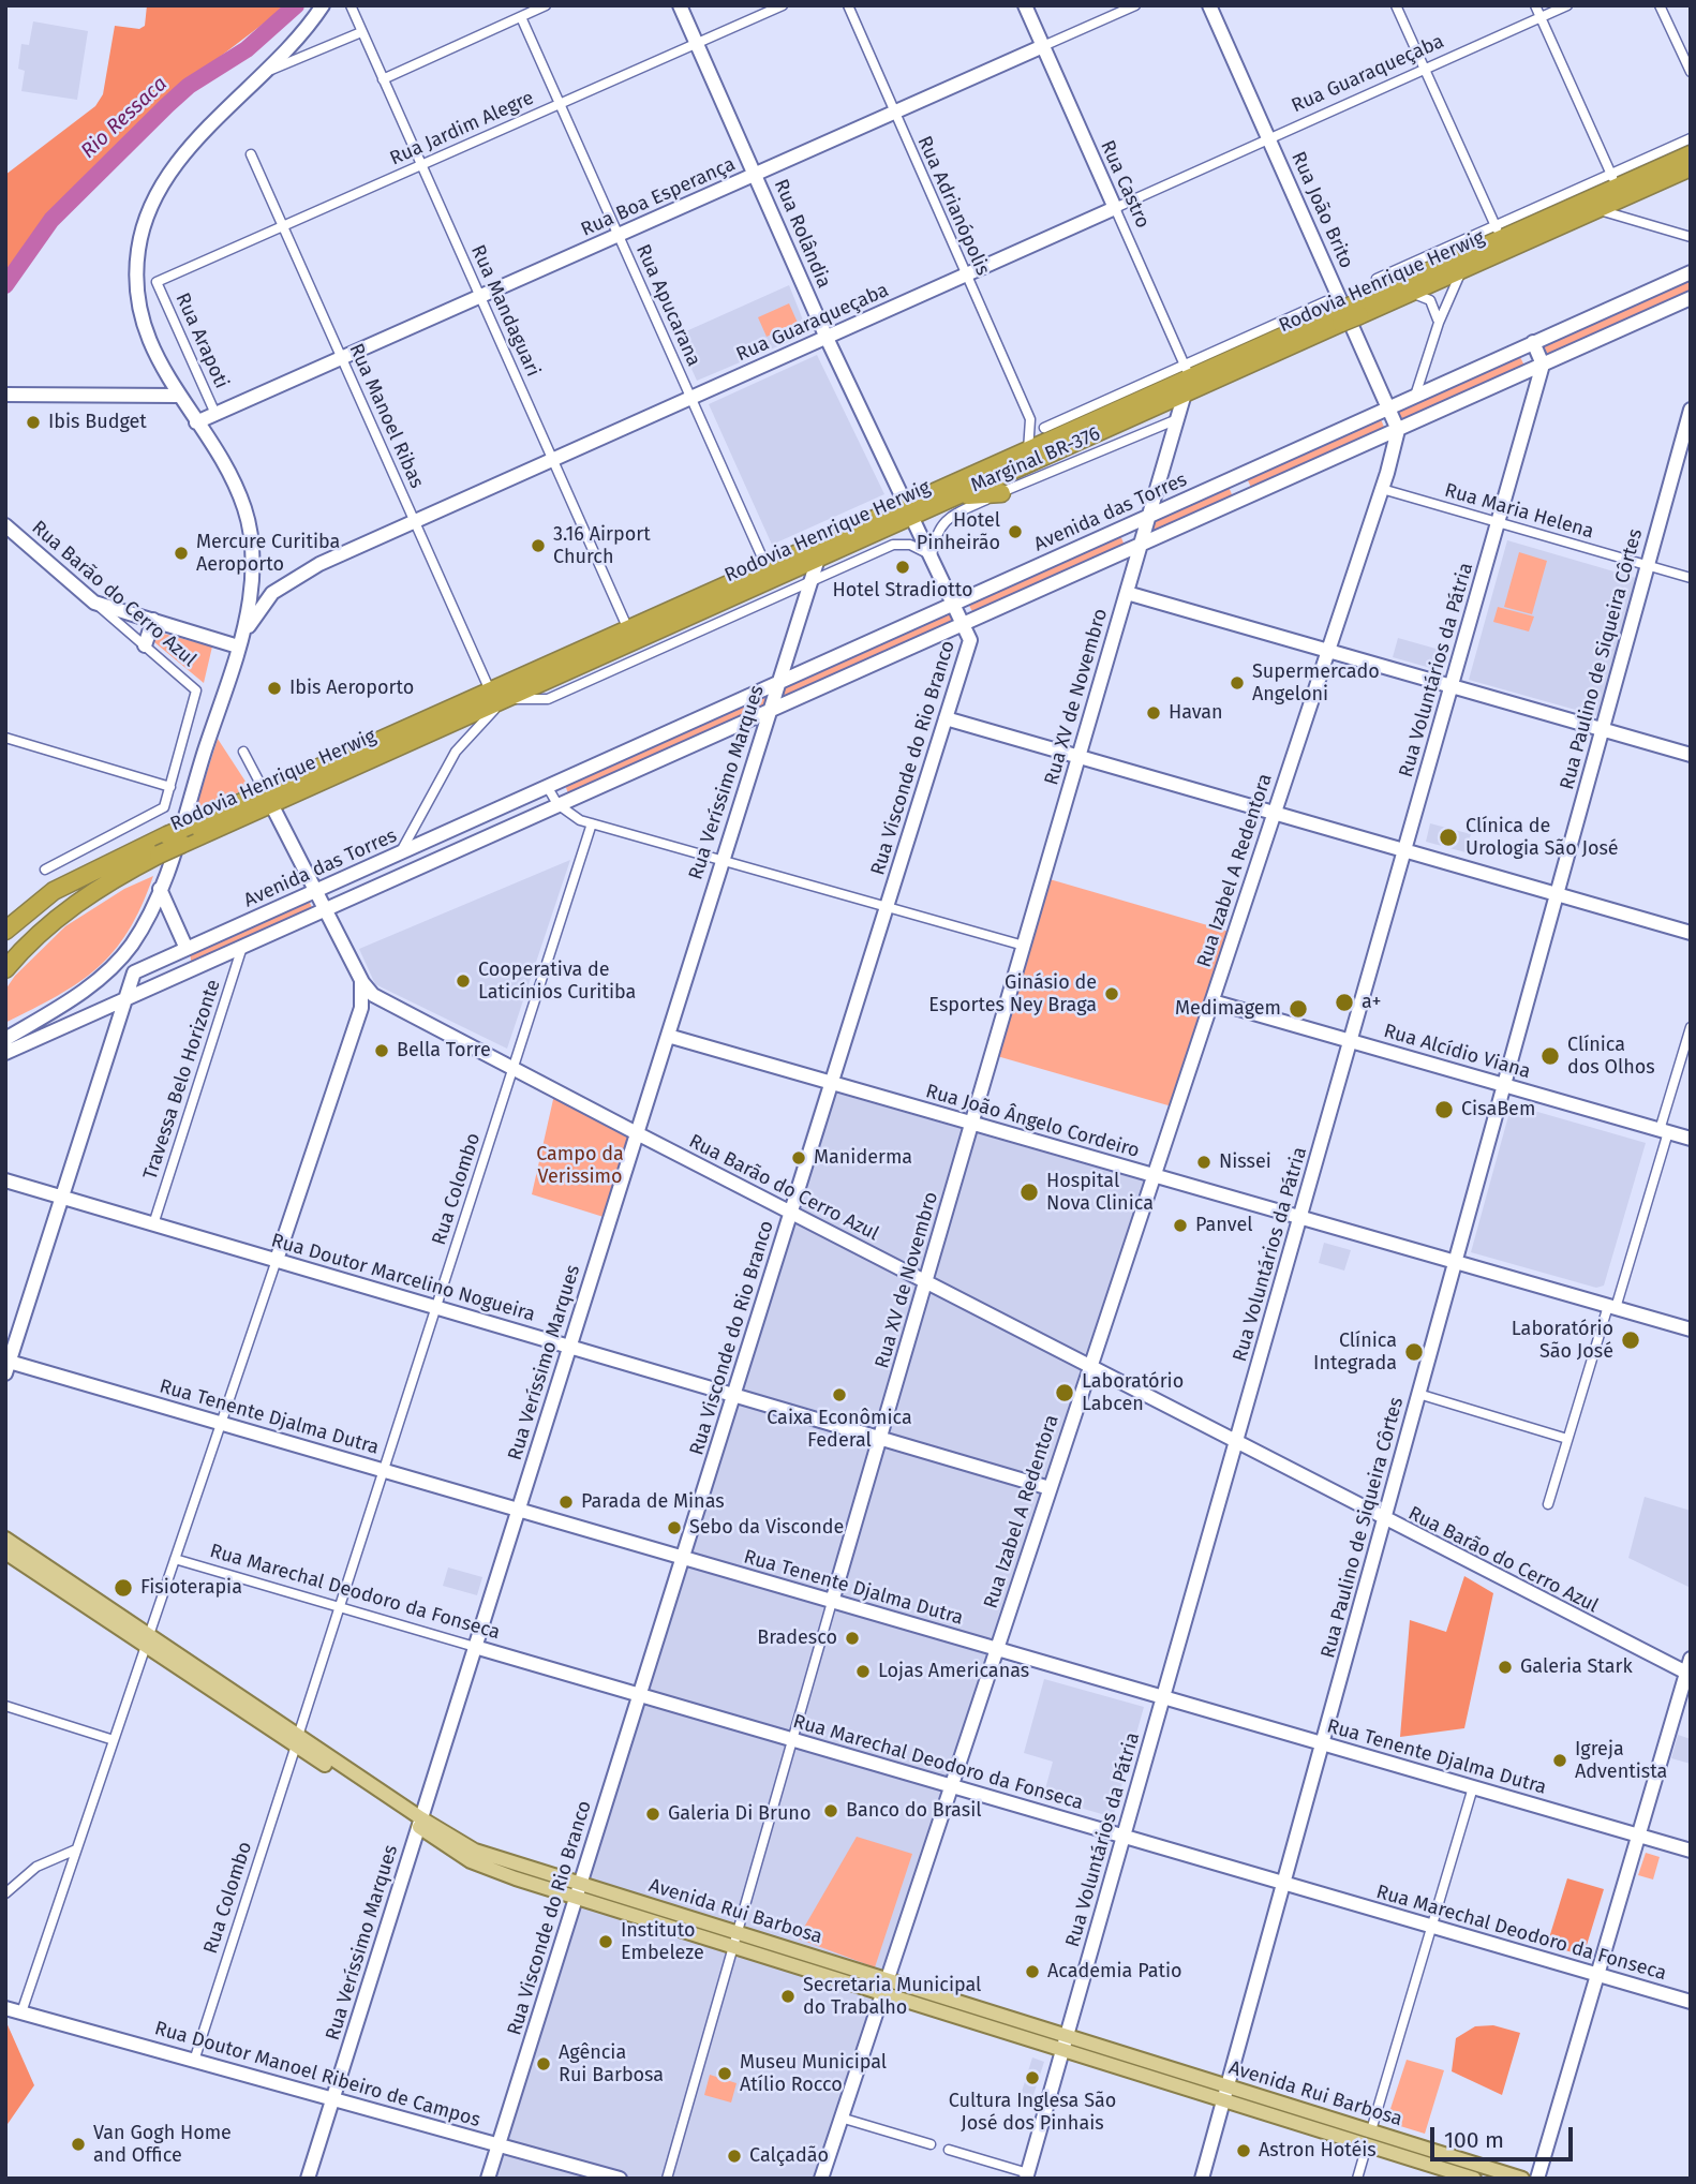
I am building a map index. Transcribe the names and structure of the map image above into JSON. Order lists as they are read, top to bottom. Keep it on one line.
{"streets":{"highway":["Rodovia Henrique Herwig"],"main road":["Rua Guaraqueçaba","Rua Castro","Rua Boa Esperança","Rua João Brito","Rua Rolândia","Avenida das Torres","Rua Barão do Cerro Azul","Rua Paulino de Siqueira Côrtes","Rua Voluntários da Pátria","Rua XV de Novembro","Rua Visconde do Rio Branco","Rua Veríssimo Marques","Rua Izabel A Redentora","Rua Alcídio Viana","Rua João Ângelo Cordeiro","Rua Doutor Marcelino Nogueira","Rua Tenente Djalma Dutra","Rua Marechal Deodoro da Fonseca","Avenida Rui Barbosa","Rua Doutor Manoel Ribeiro de Campos"],"street":["Rua Jardim Alegre","Rua Adrianópolis","Rua Apucarana","Rua Mandaguari","Rua Arapoti","Rua Manoel Ribas","Marginal BR-376","Rua Maria Helena","Travessa Belo Horizonte","Rua Colombo"]},"crossings":[["Rua Guaraqueçaba","Rua Castro"],["Rua Guaraqueçaba","Rua Adrianópolis"],["Rua Guaraqueçaba","Rua João Brito"],["Rua Guaraqueçaba","Rua Rolândia"],["Rua Guaraqueçaba","Rua Apucarana"],["Rua Guaraqueçaba","Rua Mandaguari"],["Rua Guaraqueçaba","Rua Manoel Ribas"],["Rua Jardim Alegre","Rua Rolândia"],["Rua Jardim Alegre","Rua Apucarana"],["Rua Jardim Alegre","Rua Mandaguari"],["Rua Jardim Alegre","Rua Arapoti"],["Rua Jardim Alegre","Rua Manoel Ribas"],["Rua Castro","Rua Boa Esperança"],["Rua Castro","Rodovia Henrique Herwig"],["Rua Castro","Rua XV de Novembro"],["Rua Boa Esperança","Rua Adrianópolis"],["Rua Boa Esperança","Rua Rolândia"],["Rua Boa Esperança","Rua Apucarana"],["Rua Boa Esperança","Rua Mandaguari"],["Rua Boa Esperança","Rua Arapoti"],["Rua Boa Esperança","Rua Manoel Ribas"],["Rua Adrianópolis","Rodovia Henrique Herwig"],["Rua João Brito","Avenida das Torres"],["Rua João Brito","Rua Izabel A Redentora"],["Rua Rolândia","Rodovia Henrique Herwig"],["Rua Rolândia","Rua Visconde do Rio Branco"],["Rodovia Henrique Herwig","Rua Apucarana"],["Rodovia Henrique Herwig","Rua Mandaguari"],["Rodovia Henrique Herwig","Rua Manoel Ribas"],["Rodovia Henrique Herwig","Rua Barão do Cerro Azul"],["Rodovia Henrique Herwig","Rua XV de Novembro"],["Rodovia Henrique Herwig","Rua Visconde do Rio Branco"],["Rodovia Henrique Herwig","Rua Veríssimo Marques"],["Marginal BR-376","Rua XV de Novembro"],["Marginal BR-376","Rua Visconde do Rio Branco"],["Rua Maria Helena","Rua Paulino de Siqueira Côrtes"],["Rua Maria Helena","Rua Voluntários da Pátria"],["Rua Maria Helena","Rua Izabel A Redentora"],["Avenida das Torres","Rua Barão do Cerro Azul"],["Avenida das Torres","Rua Voluntários da Pátria"],["Avenida das Torres","Rua XV de Novembro"],["Avenida das Torres","Rua Visconde do Rio Branco"],["Avenida das Torres","Rua Veríssimo Marques"],["Avenida das Torres","Rua Izabel A Redentora"],["Avenida das Torres","Travessa Belo Horizonte"],["Rua Barão do Cerro Azul","Rua Paulino de Siqueira Côrtes"],["Rua Barão do Cerro Azul","Rua Voluntários da Pátria"],["Rua Barão do Cerro Azul","Rua XV de Novembro"],["Rua Barão do Cerro Azul","Rua Visconde do Rio Branco"],["Rua Barão do Cerro Azul","Rua Veríssimo Marques"],["Rua Barão do Cerro Azul","Rua Izabel A Redentora"],["Rua Barão do Cerro Azul","Rua Colombo"],["Rua Paulino de Siqueira Côrtes","Rua Alcídio Viana"],["Rua Paulino de Siqueira Côrtes","Rua João Ângelo Cordeiro"],["Rua Paulino de Siqueira Côrtes","Rua Tenente Djalma Dutra"],["Rua Paulino de Siqueira Côrtes","Rua Marechal Deodoro da Fonseca"],["Rua Paulino de Siqueira Côrtes","Avenida Rui Barbosa"],["Rua Voluntários da Pátria","Rua Alcídio Viana"],["Rua Voluntários da Pátria","Rua João Ângelo Cordeiro"],["Rua Voluntários da Pátria","Rua Tenente Djalma Dutra"],["Rua Voluntários da Pátria","Rua Marechal Deodoro da Fonseca"],["Rua Voluntários da Pátria","Avenida Rui Barbosa"],["Rua XV de Novembro","Rua João Ângelo Cordeiro"],["Rua XV de Novembro","Rua Doutor Marcelino Nogueira"],["Rua XV de Novembro","Rua Tenente Djalma Dutra"],["Rua XV de Novembro","Rua Marechal Deodoro da Fonseca"],["Rua XV de Novembro","Avenida Rui Barbosa"],["Rua Visconde do Rio Branco","Rua João Ângelo Cordeiro"],["Rua Visconde do Rio Branco","Rua Doutor Marcelino Nogueira"],["Rua Visconde do Rio Branco","Rua Tenente Djalma Dutra"],["Rua Visconde do Rio Branco","Rua Marechal Deodoro da Fonseca"],["Rua Visconde do Rio Branco","Avenida Rui Barbosa"],["Rua Visconde do Rio Branco","Rua Doutor Manoel Ribeiro de Campos"],["Rua Veríssimo Marques","Rua João Ângelo Cordeiro"],["Rua Veríssimo Marques","Rua Doutor Marcelino Nogueira"],["Rua Veríssimo Marques","Rua Tenente Djalma Dutra"],["Rua Veríssimo Marques","Rua Marechal Deodoro da Fonseca"],["Rua Veríssimo Marques","Avenida Rui Barbosa"],["Rua Veríssimo Marques","Rua Doutor Manoel Ribeiro de Campos"],["Rua Izabel A Redentora","Rua Alcídio Viana"],["Rua Izabel A Redentora","Rua João Ângelo Cordeiro"],["Rua Izabel A Redentora","Rua Doutor Marcelino Nogueira"],["Rua Izabel A Redentora","Rua Tenente Djalma Dutra"],["Rua Izabel A Redentora","Rua Marechal Deodoro da Fonseca"],["Rua Izabel A Redentora","Avenida Rui Barbosa"],["Travessa Belo Horizonte","Rua Doutor Marcelino Nogueira"],["Rua Colombo","Rua Doutor Marcelino Nogueira"],["Rua Colombo","Rua Tenente Djalma Dutra"],["Rua Colombo","Rua Marechal Deodoro da Fonseca"],["Rua Colombo","Avenida Rui Barbosa"],["Rua Colombo","Rua Doutor Manoel Ribeiro de Campos"]],"water":["Rio Ressaca"],"parks":["Campo da Verissimo"],"places":["Ibis Budget","Hotel Pinheirão","3.16 Airport Church","Mercure Curitiba Aeroporto","Hotel Stradiotto","Supermercado Angeloni","Ibis Aeroporto","Havan","Clínica de Urologia São José","Cooperativa de Laticínios Curitiba","Ginásio de Esportes Ney Braga","a+","Medimagem","Bella Torre","Clínica dos Olhos","CisaBem","Maniderma","Nissei","Hospital Nova Clinica","Panvel","Laboratório São José","Clínica Integrada","Laboratório Labcen","Caixa Econômica Federal","Parada de Minas","Sebo da Visconde","Fisioterapia","Bradesco","Galeria Stark","Lojas Americanas","Igreja Adventista","Banco do Brasil","Galeria Di Bruno","Instituto Embeleze","Academia Patio","Secretaria Municipal do Trabalho","Agência Rui Barbosa","Museu Municipal Atílio Rocco","Cultura Inglesa São José dos Pinhais","Van Gogh Home and Office","Astron Hotéis","Calçadão"],"scale_bar":"100 m"}
